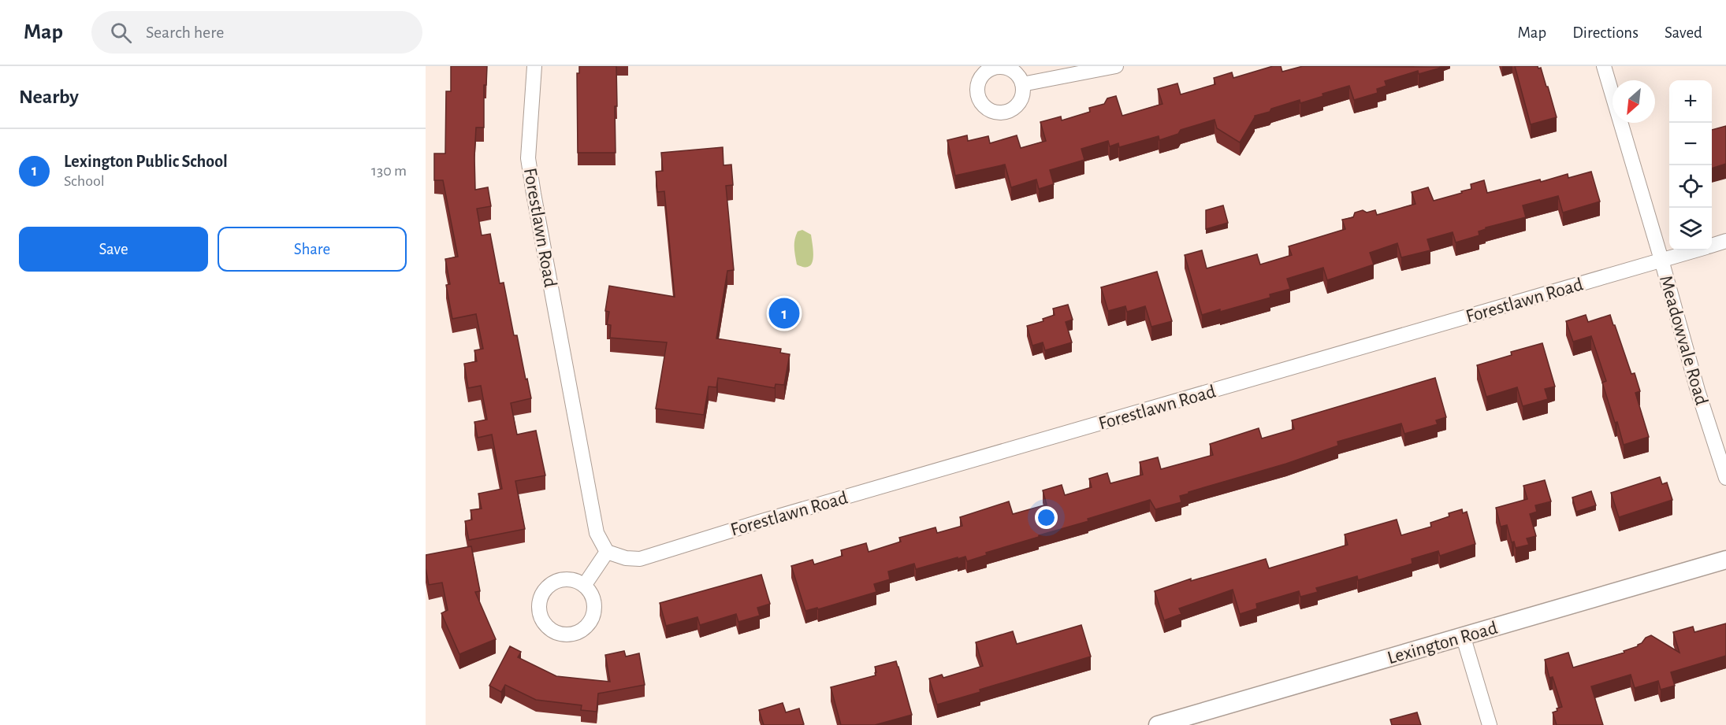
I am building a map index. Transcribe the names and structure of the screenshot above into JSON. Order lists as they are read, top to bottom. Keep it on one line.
{"streets":{"street":["Forestlawn Road","Meadowvale Road","Lexington Road"]},"crossings":[["Forestlawn Road","Meadowvale Road"]],"north":"bottom left","page":{"header":"Map","search":"Search here","nav":["Map","Directions","Saved"],"heading":"Nearby","map_buttons":["+","−"],"list":[{"mark":"1","name":"Lexington Public School","note":"School","value":"130 m"}],"buttons":["Save","Share"],"pins":"1"}}
